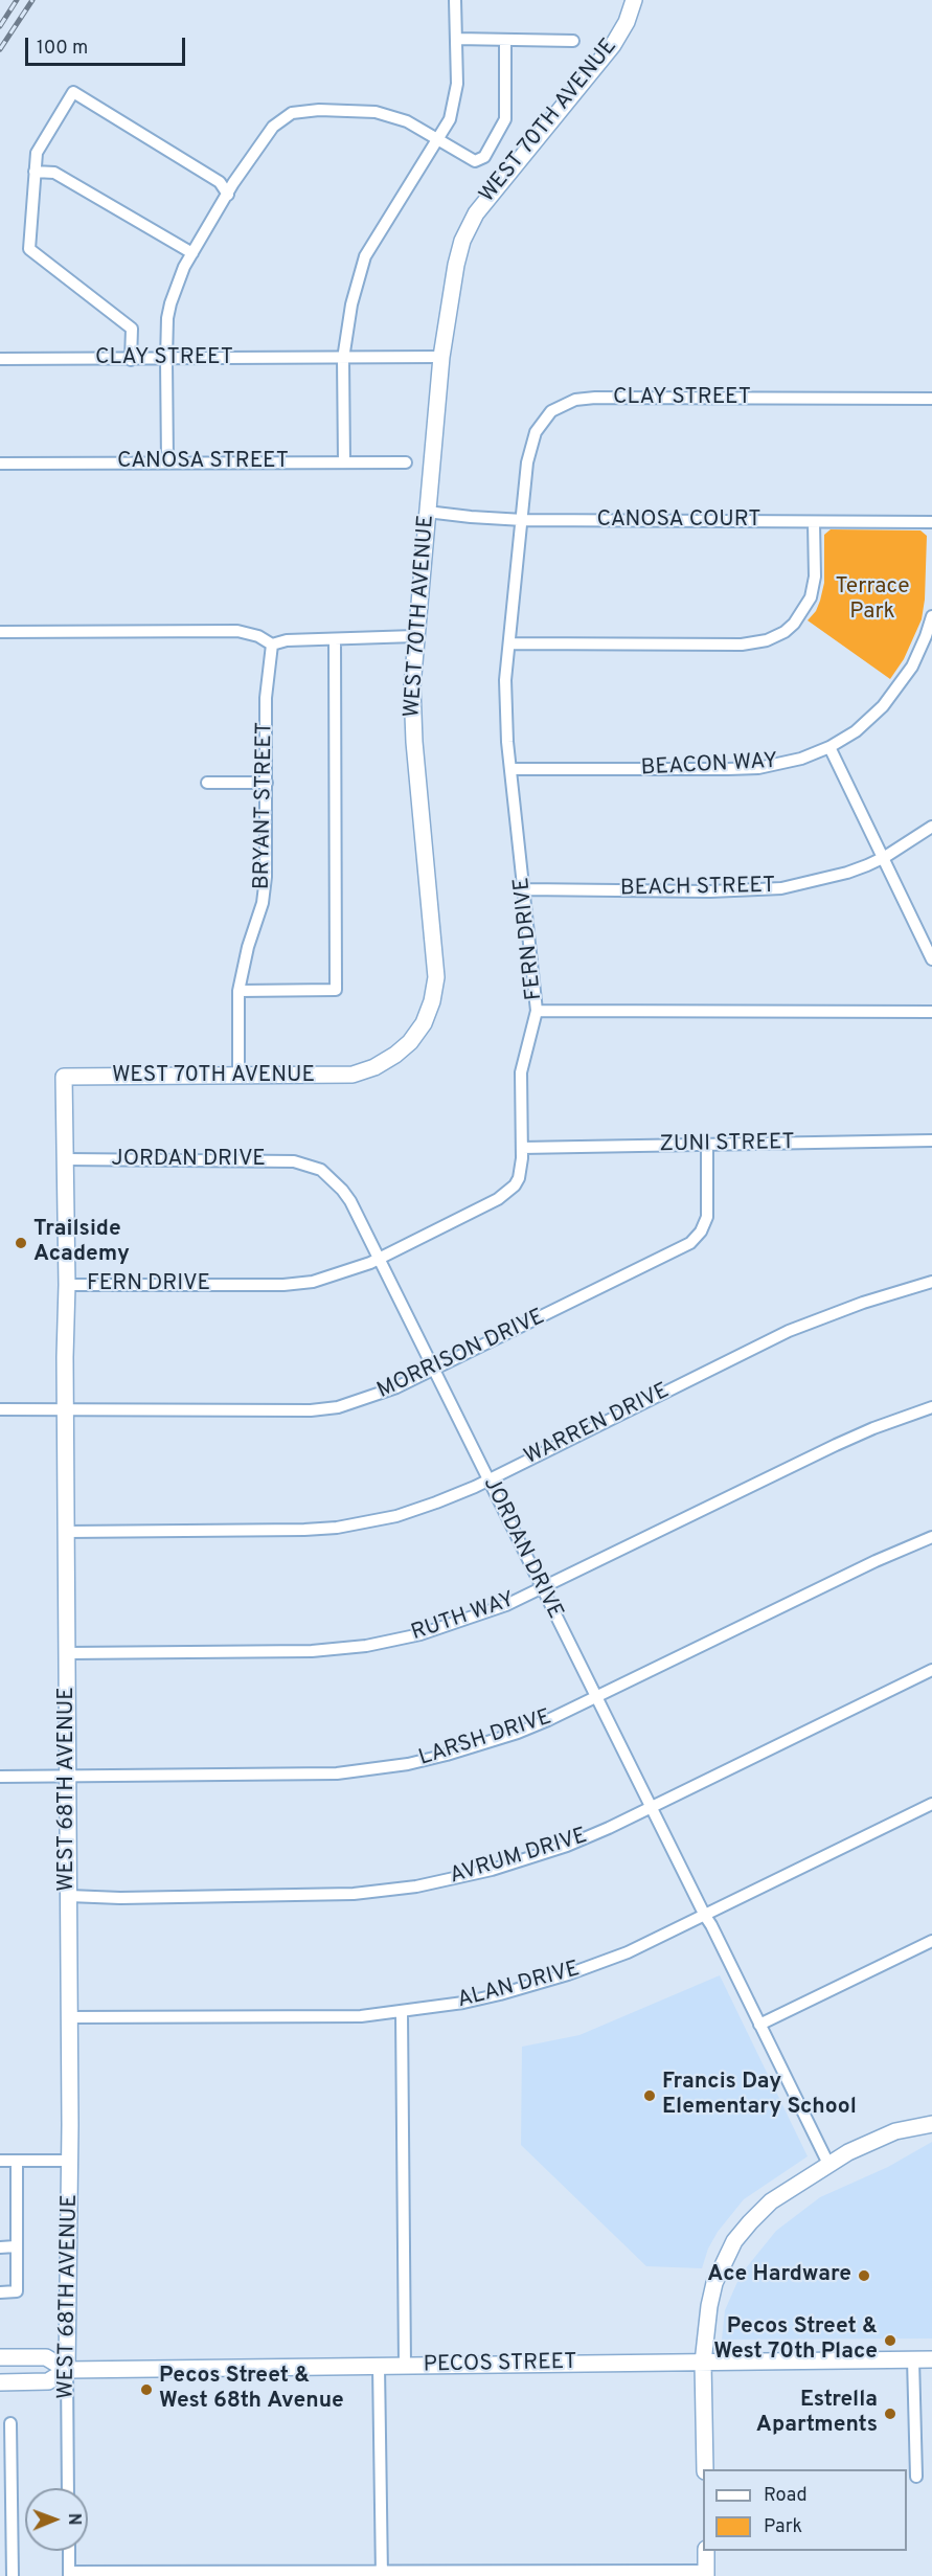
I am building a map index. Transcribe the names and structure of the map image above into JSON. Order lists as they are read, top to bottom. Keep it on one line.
{"streets":{"street":["WEST 70TH AVENUE","CLAY STREET","CANOSA STREET","CANOSA COURT","BEACON WAY","BRYANT STREET","BEACH STREET","FERN DRIVE","ZUNI STREET","JORDAN DRIVE","MORRISON DRIVE","WARREN DRIVE","RUTH WAY","LARSH DRIVE","WEST 68TH AVENUE","AVRUM DRIVE","ALAN DRIVE","PECOS STREET"]},"crossings":[["WEST 70TH AVENUE","CLAY STREET"],["WEST 70TH AVENUE","CANOSA COURT"],["WEST 70TH AVENUE","BRYANT STREET"],["WEST 70TH AVENUE","WEST 68TH AVENUE"],["CLAY STREET","CANOSA COURT"],["CLAY STREET","FERN DRIVE"],["CANOSA COURT","FERN DRIVE"],["BEACON WAY","FERN DRIVE"],["BEACH STREET","FERN DRIVE"],["FERN DRIVE","ZUNI STREET"],["FERN DRIVE","JORDAN DRIVE"],["FERN DRIVE","WEST 68TH AVENUE"],["ZUNI STREET","MORRISON DRIVE"],["JORDAN DRIVE","MORRISON DRIVE"],["JORDAN DRIVE","WARREN DRIVE"],["JORDAN DRIVE","RUTH WAY"],["JORDAN DRIVE","LARSH DRIVE"],["JORDAN DRIVE","WEST 68TH AVENUE"],["JORDAN DRIVE","AVRUM DRIVE"],["JORDAN DRIVE","ALAN DRIVE"],["MORRISON DRIVE","WEST 68TH AVENUE"],["WARREN DRIVE","WEST 68TH AVENUE"],["RUTH WAY","WEST 68TH AVENUE"],["LARSH DRIVE","WEST 68TH AVENUE"],["WEST 68TH AVENUE","AVRUM DRIVE"],["WEST 68TH AVENUE","ALAN DRIVE"],["WEST 68TH AVENUE","PECOS STREET"]],"parks":["Terrace Park"],"places":["Trailside Academy","Francis Day Elementary School","Ace Hardware","Pecos Street & West 70th Place","Pecos Street & West 68th Avenue","Estrella Apartments"],"legend":["Road","Park"],"scale_bar":"100 m","north":"right"}
